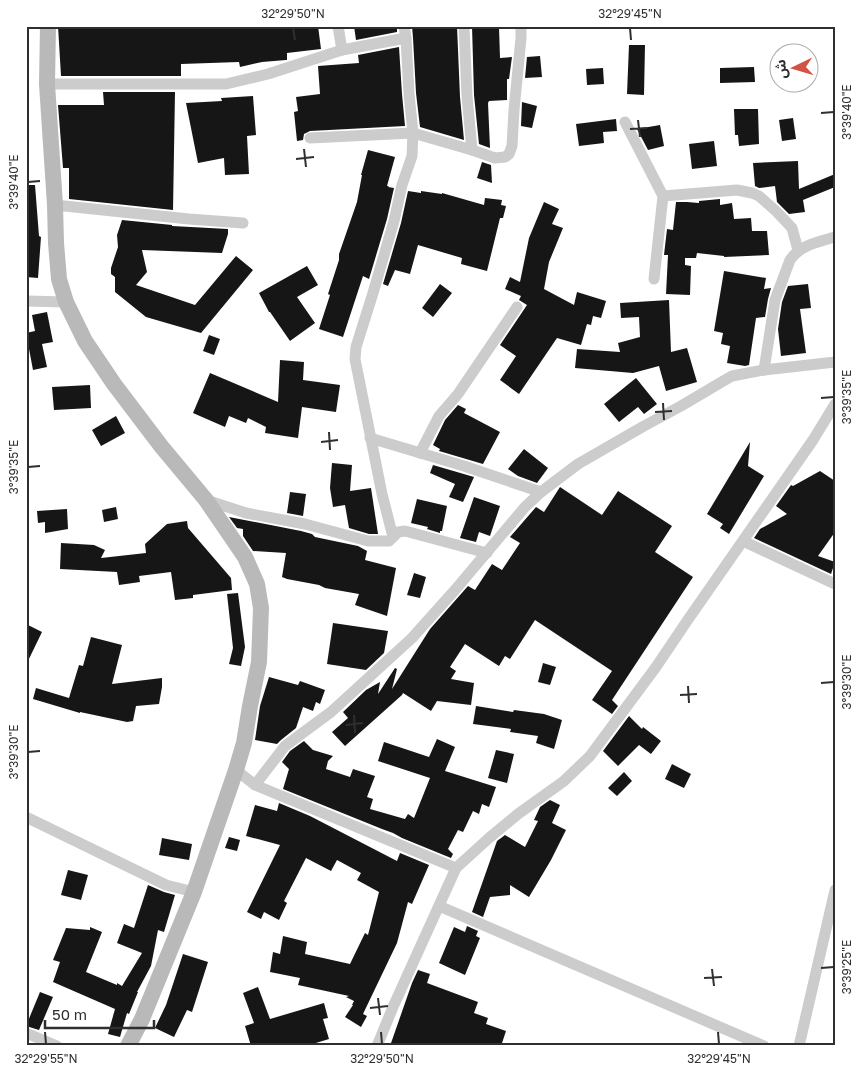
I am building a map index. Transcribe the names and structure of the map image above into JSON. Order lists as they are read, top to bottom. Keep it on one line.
{"scale_bar":"50 m","north":"left","coordinates":["32°29'50\"N","32°29'45\"N","3°39'40\"E","3°39'35\"E","3°39'30\"E","3°39'25\"E","32°29'55\"N"]}
